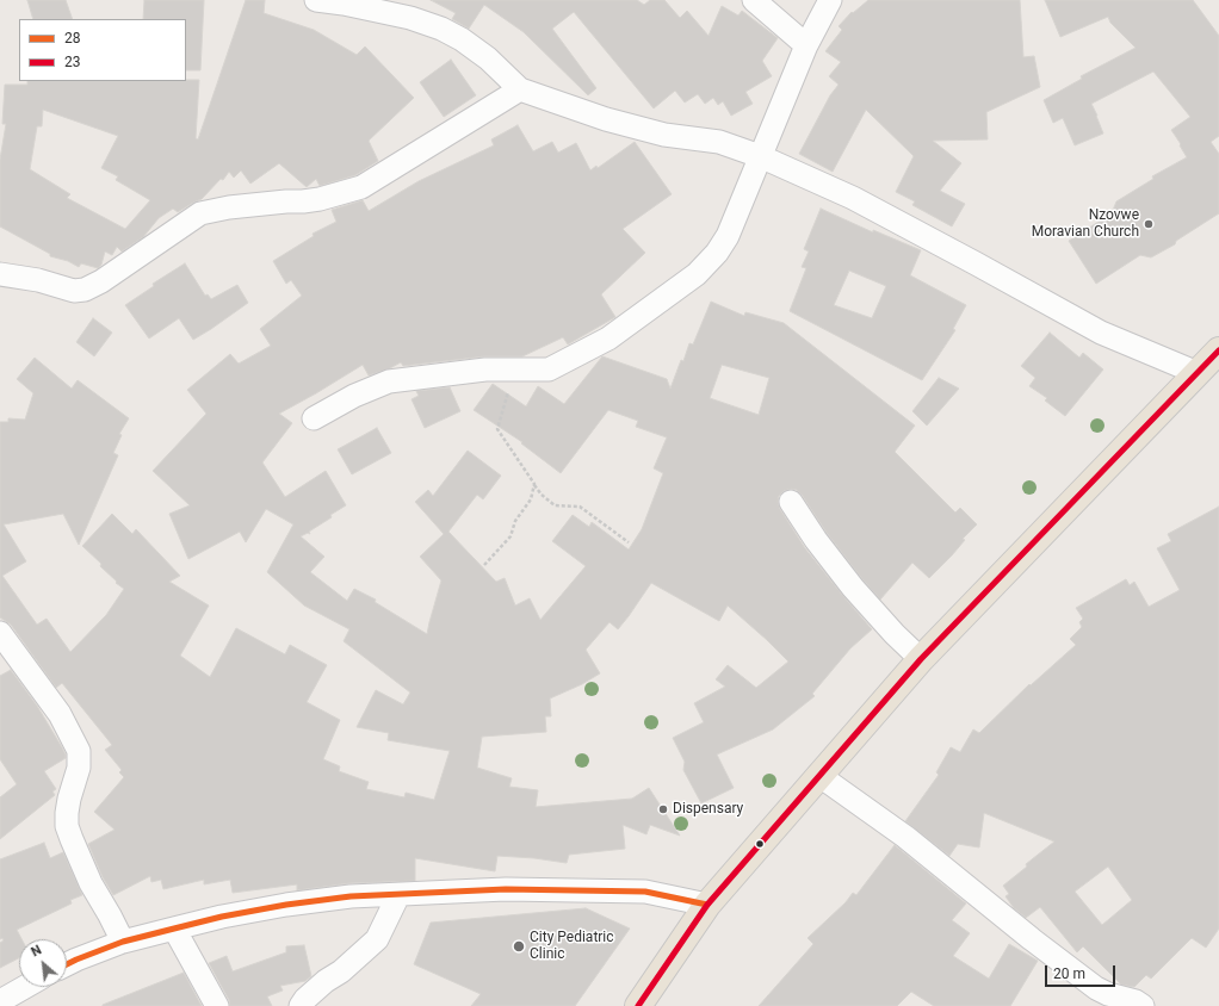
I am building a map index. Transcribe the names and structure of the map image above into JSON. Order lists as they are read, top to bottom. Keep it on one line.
{"places":["Nzovwe Moravian Church","Dispensary","City Pediatric Clinic"],"lines":["transit line 23","transit line 28"],"legend":["28","23"],"scale_bar":"20 m","north":"top left"}
